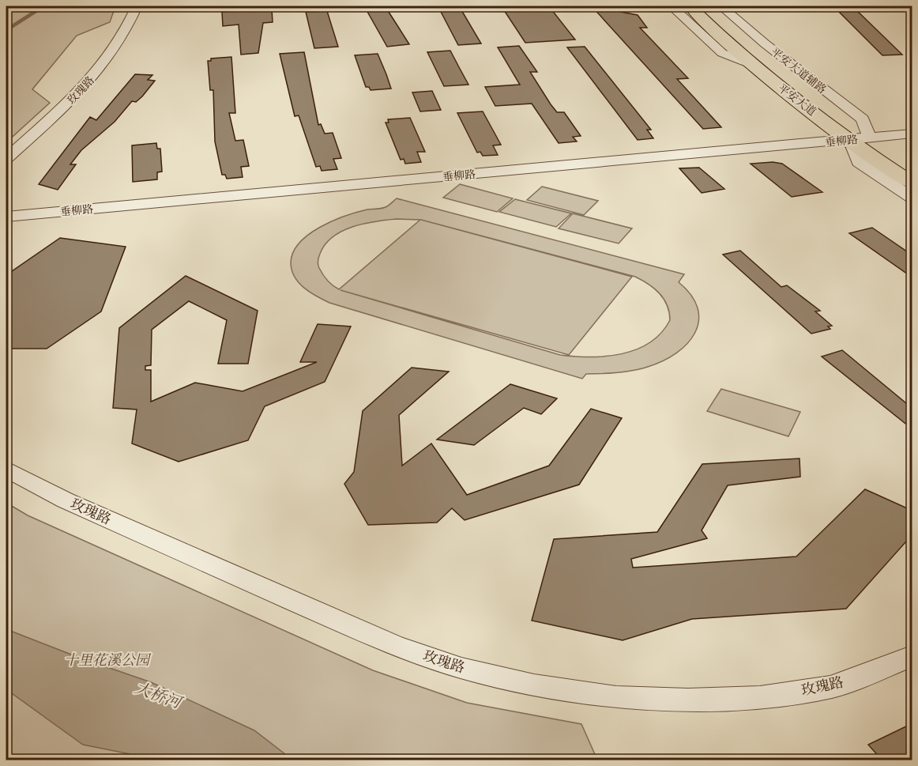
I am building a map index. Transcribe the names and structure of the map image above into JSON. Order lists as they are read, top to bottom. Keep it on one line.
{"streets":{"main road":["平安大道"],"street":["平安大道辅路","玫瑰路","垂柳路"]},"crossings":[["平安大道辅路","平安大道"],["平安大道辅路","垂柳路"],["平安大道","垂柳路"]],"water":["大桥河"],"parks":["十里花溪公园"]}
